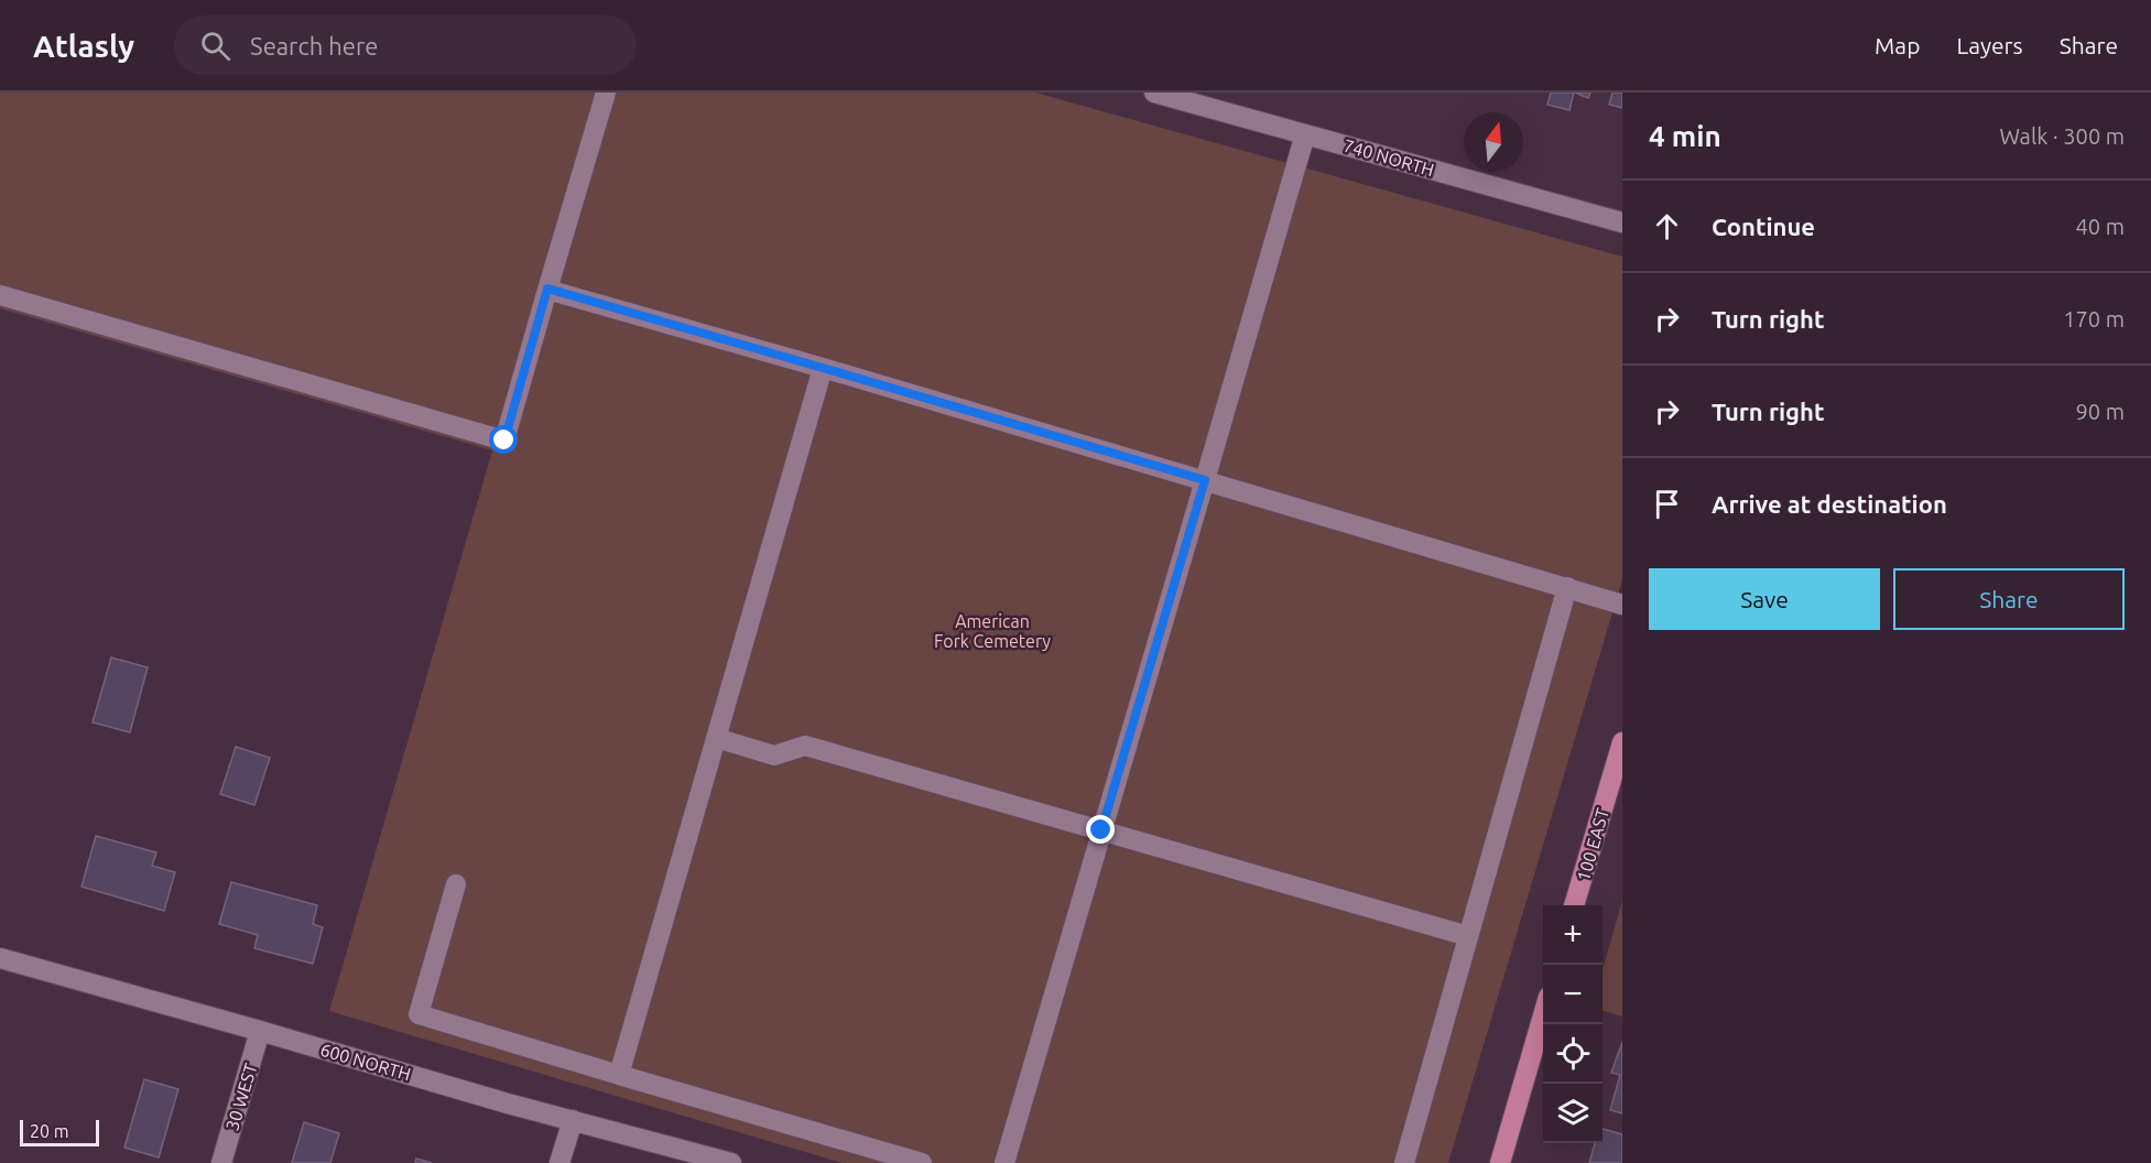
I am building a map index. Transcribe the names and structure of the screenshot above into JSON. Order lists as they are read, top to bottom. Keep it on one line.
{"streets":{"main road":["100 EAST"],"street":["740 NORTH","600 NORTH","30 WEST"]},"crossings":[["600 NORTH","30 WEST"]],"parks":["American Fork Cemetery"],"scale_bar":"20 m","north":"top","page":{"header":"Atlasly","search":"Search here","nav":["Map","Layers","Share"],"heading":["4 min","Walk · 300 m"],"list":[["Continue","40 m"],["Turn right","170 m"],["Turn right","90 m"],"Arrive at destination"],"buttons":["Save","Share"],"map_buttons":["+","−"],"scale":"20 m"}}
